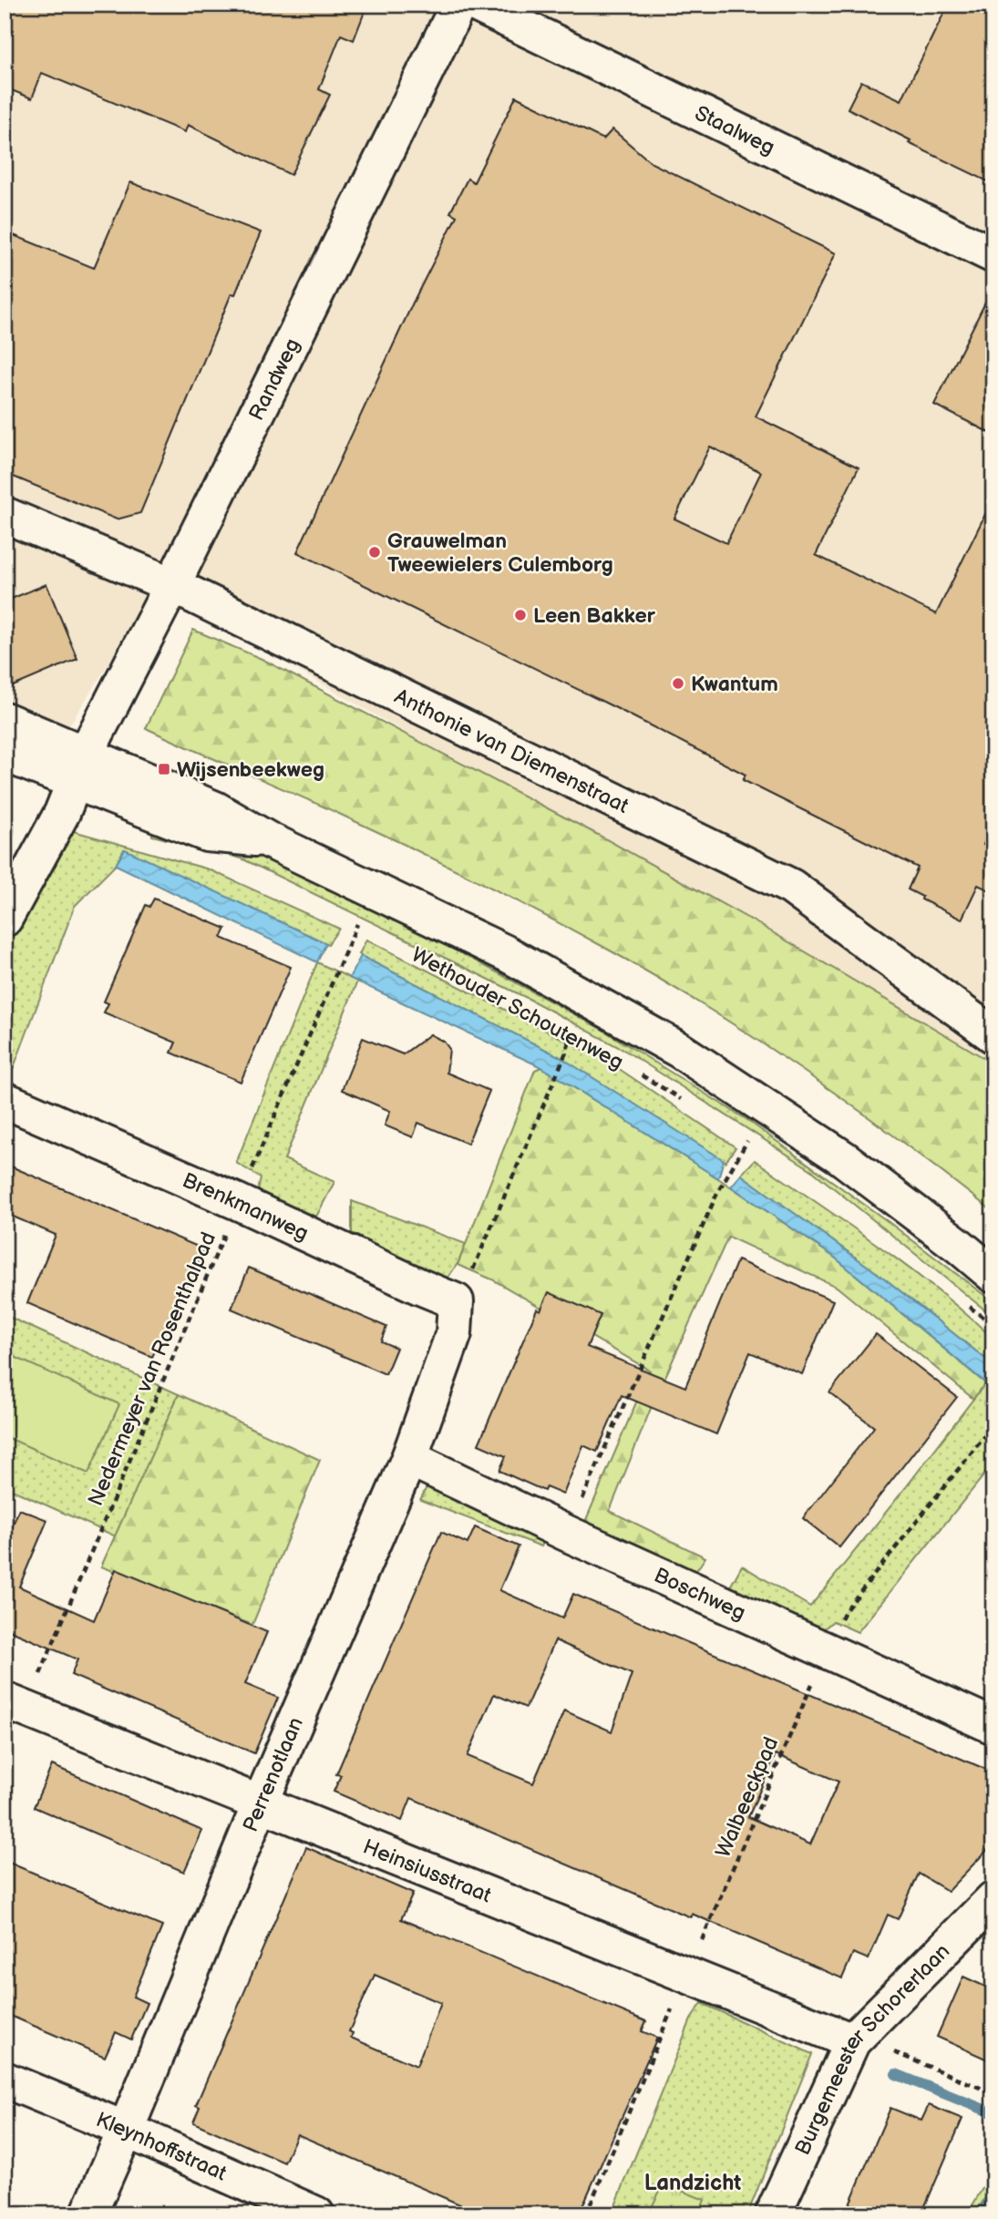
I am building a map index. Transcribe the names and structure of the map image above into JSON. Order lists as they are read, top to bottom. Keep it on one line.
{"streets":{"street":["Staalweg","Randweg","Anthonie van Diemenstraat","Wethouder Schoutenweg","Brenkmanweg","Boschweg","Perrenotlaan","Heinsiusstraat","Burgemeester Schorerlaan","Kleynhoffstraat"],"path":["Nedermeyer van Rosenthalpad","Walbeeckpad"]},"crossings":[["Randweg","Anthonie van Diemenstraat"],["Randweg","Wethouder Schoutenweg"],["Wethouder Schoutenweg","Brenkmanweg"],["Wethouder Schoutenweg","Perrenotlaan"],["Brenkmanweg","Nedermeyer van Rosenthalpad"],["Brenkmanweg","Perrenotlaan"],["Nedermeyer van Rosenthalpad","Heinsiusstraat"],["Boschweg","Perrenotlaan"],["Boschweg","Walbeeckpad"],["Perrenotlaan","Heinsiusstraat"],["Perrenotlaan","Kleynhoffstraat"],["Walbeeckpad","Heinsiusstraat"],["Heinsiusstraat","Burgemeester Schorerlaan"]],"districts":["Landzicht"],"places":{"other":["Grauwelman Tweewielers Culemborg","Leen Bakker","Kwantum"],"transit":["Wijsenbeekweg"]}}
